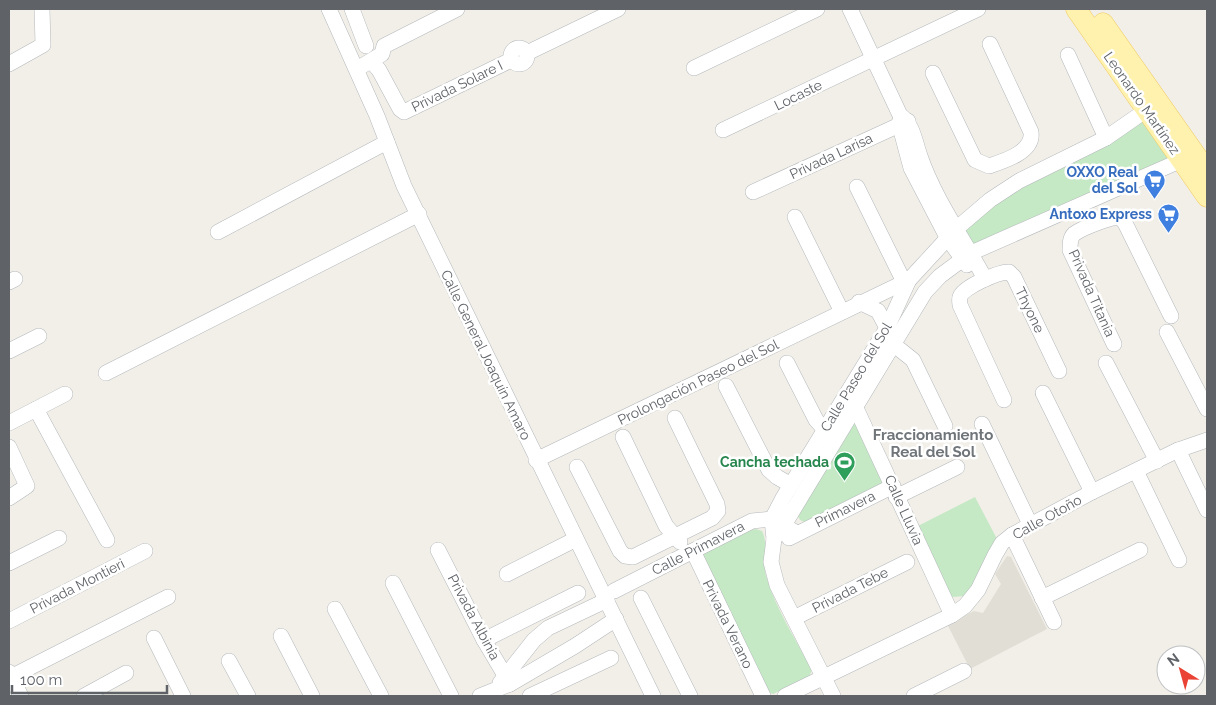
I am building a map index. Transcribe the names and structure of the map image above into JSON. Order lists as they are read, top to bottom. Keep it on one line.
{"streets":{"main road":["Leonardo Martínez"],"street":["Privada Solare I","Locaste","Privada Larisa","Privada Titania","Thyone","Calle General Joaquín Amaro","Calle Paseo del Sol","Prolongación Paseo del Sol","Primavera","Calle Lluvia","Calle Otoño","Calle Primavera","Privada Montieri","Privada Tebe","Privada Albinia","Privada Verano"]},"crossings":[["Leonardo Martínez","Calle Paseo del Sol"],["Calle General Joaquín Amaro","Prolongación Paseo del Sol"],["Calle General Joaquín Amaro","Calle Primavera"],["Calle Paseo del Sol","Prolongación Paseo del Sol"],["Calle Paseo del Sol","Primavera"],["Calle Paseo del Sol","Calle Lluvia"],["Calle Paseo del Sol","Calle Primavera"],["Calle Paseo del Sol","Privada Tebe"],["Primavera","Calle Lluvia"],["Primavera","Calle Primavera"],["Calle Lluvia","Calle Otoño"],["Calle Primavera","Privada Albinia"],["Calle Primavera","Privada Verano"]],"districts":["Fraccionamiento Real del Sol"],"places":{"supermarket":["OXXO Real del Sol","Antoxo Express"],"sports":["Cancha techada"]},"scale_bar":"100 m","north":"top left"}
